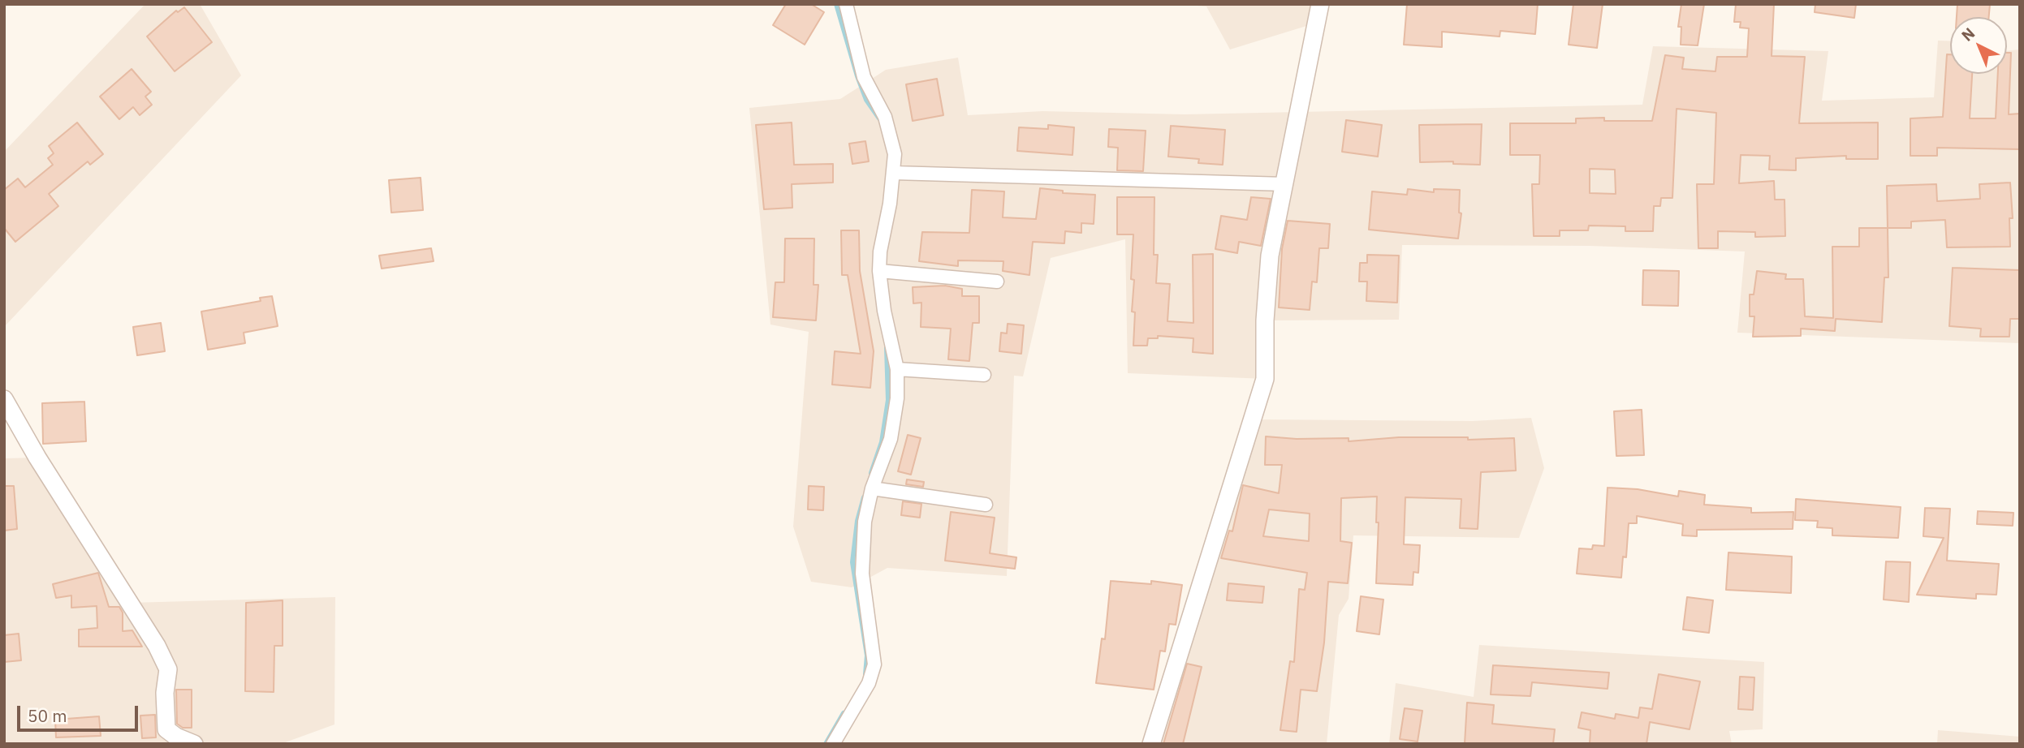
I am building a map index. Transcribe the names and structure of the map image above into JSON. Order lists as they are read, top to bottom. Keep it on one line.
{"scale_bar":"50 m","north":"top left"}
